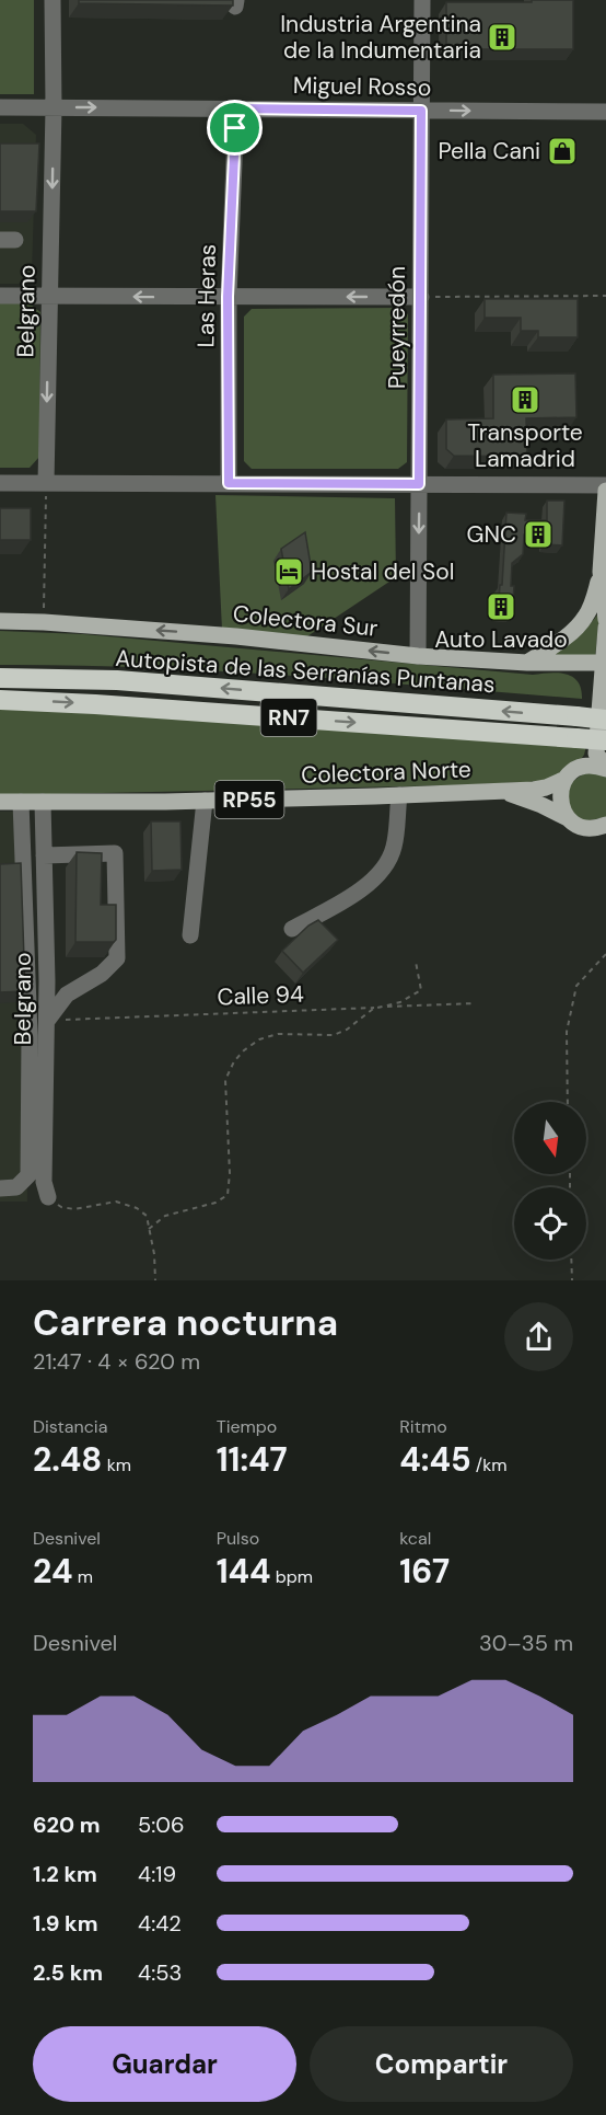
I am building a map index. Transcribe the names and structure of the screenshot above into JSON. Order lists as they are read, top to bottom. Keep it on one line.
{"streets":{"highway":["Autopista de las Serranías Puntanas","RN7"],"main road":["Colectora Sur","Colectora Norte","RP55"],"street":["Miguel Rosso","Las Heras","Belgrano","Pueyrredón"],"path":["Calle 94"]},"crossings":[["Miguel Rosso","Las Heras"],["Miguel Rosso","Belgrano"],["Miguel Rosso","Pueyrredón"],["Belgrano","Colectora Norte"],["Belgrano","Calle 94"],["Pueyrredón","Colectora Sur"],["Colectora Sur","RP55"],["Autopista de las Serranías Puntanas","RP55"],["Colectora Norte","RP55"]],"one_way":["Miguel Rosso","Belgrano","Colectora Sur"],"places":{"building":["Industria Argentina de la Indumentaria","Transporte Lamadrid","GNC","Auto Lavado"],"shop":["Pella Cani"],"hotel":["Hostal del Sol"]},"north":"bottom","page":{"heading":["Carrera nocturna","21:47 · 4 × 620 m"],"stats":[["Distancia","2.48 km"],["Tiempo","11:47"],["Ritmo","4:45 /km"],["Desnivel","24 m"],["Pulso","144 bpm"],["kcal","167"]],"chart":["Desnivel","30–35 m"],"list":[{"name":"620 m","note":"5:06"},{"name":"1.2 km","note":"4:19"},{"name":"1.9 km","note":"4:42"},{"name":"2.5 km","note":"4:53"}],"buttons":["Guardar","Compartir"]}}
